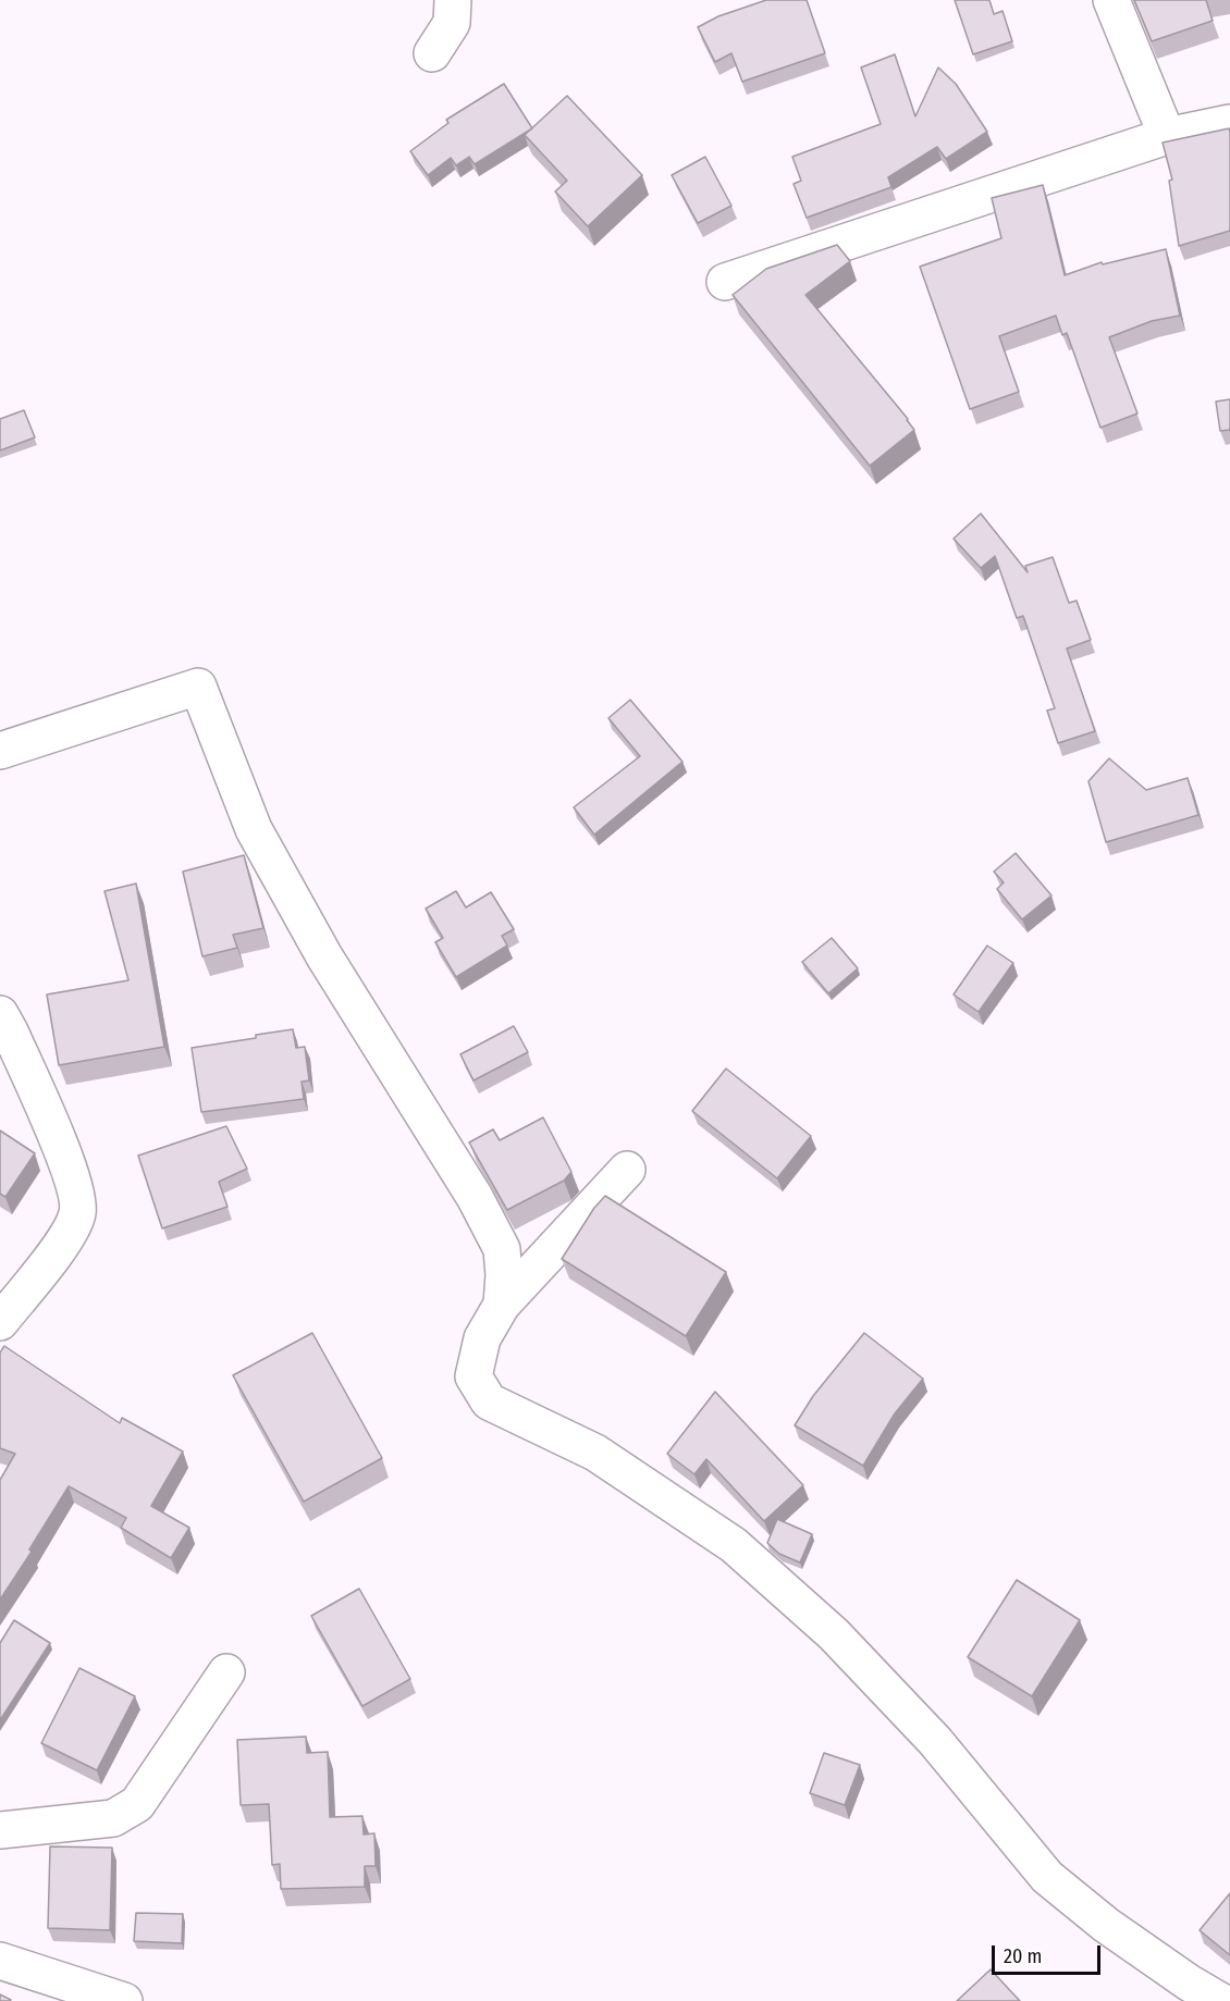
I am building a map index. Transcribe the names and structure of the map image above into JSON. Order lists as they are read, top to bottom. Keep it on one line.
{"scale_bar":"20 m"}
